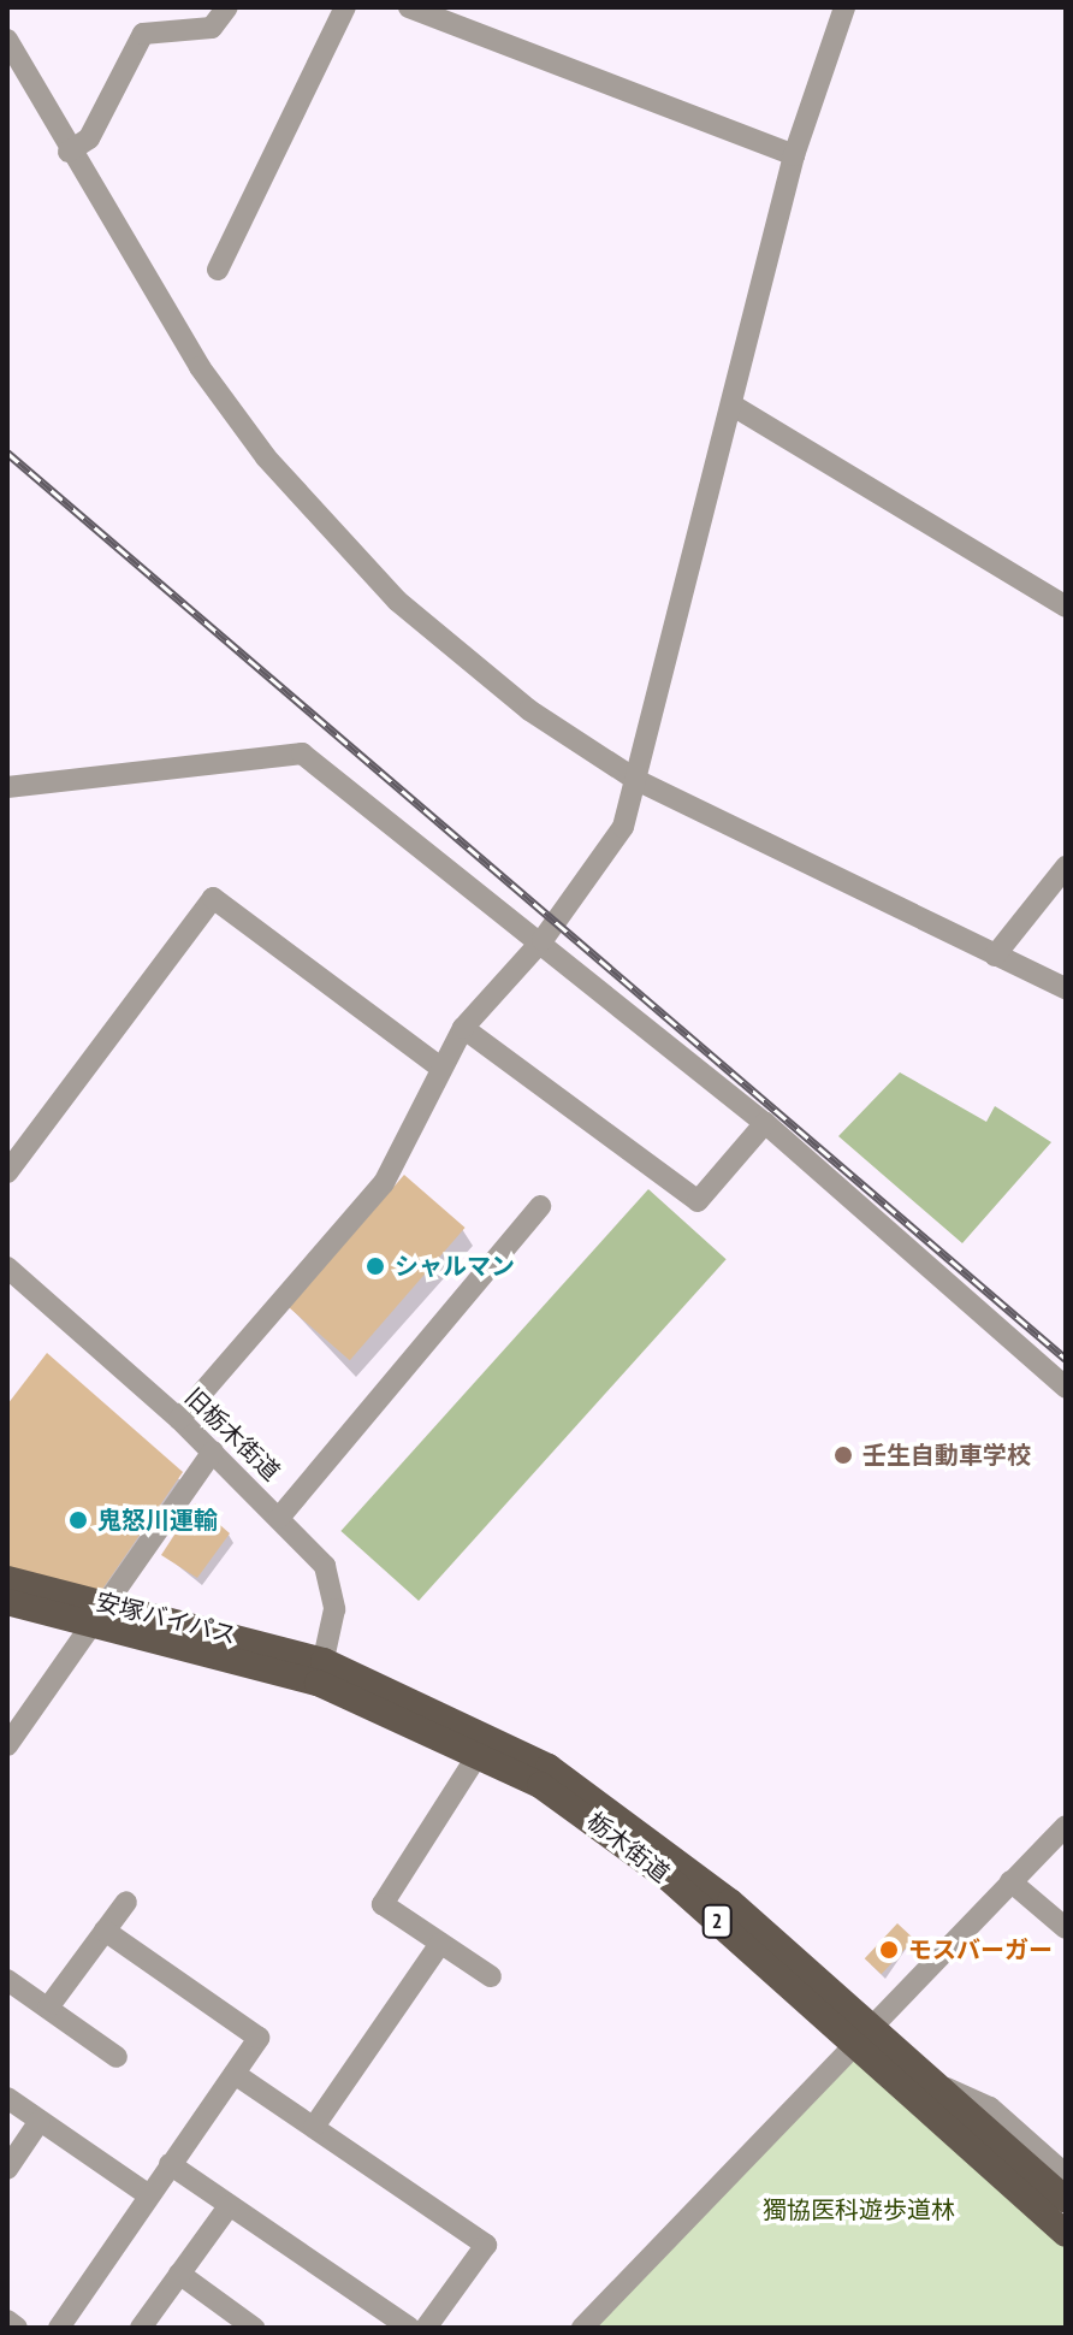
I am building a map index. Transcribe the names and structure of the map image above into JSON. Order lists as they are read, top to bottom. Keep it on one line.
{"streets":{"main road":["安塚バイパス","栃木街道","2"],"street":["旧栃木街道"]},"crossings":[["旧栃木街道","安塚バイパス"],["旧栃木街道","栃木街道"],["安塚バイパス","栃木街道"]],"parks":["獨協医科遊歩道林"],"places":["シャルマン","壬生自動車学校","鬼怒川運輸","モスバーガー"]}
